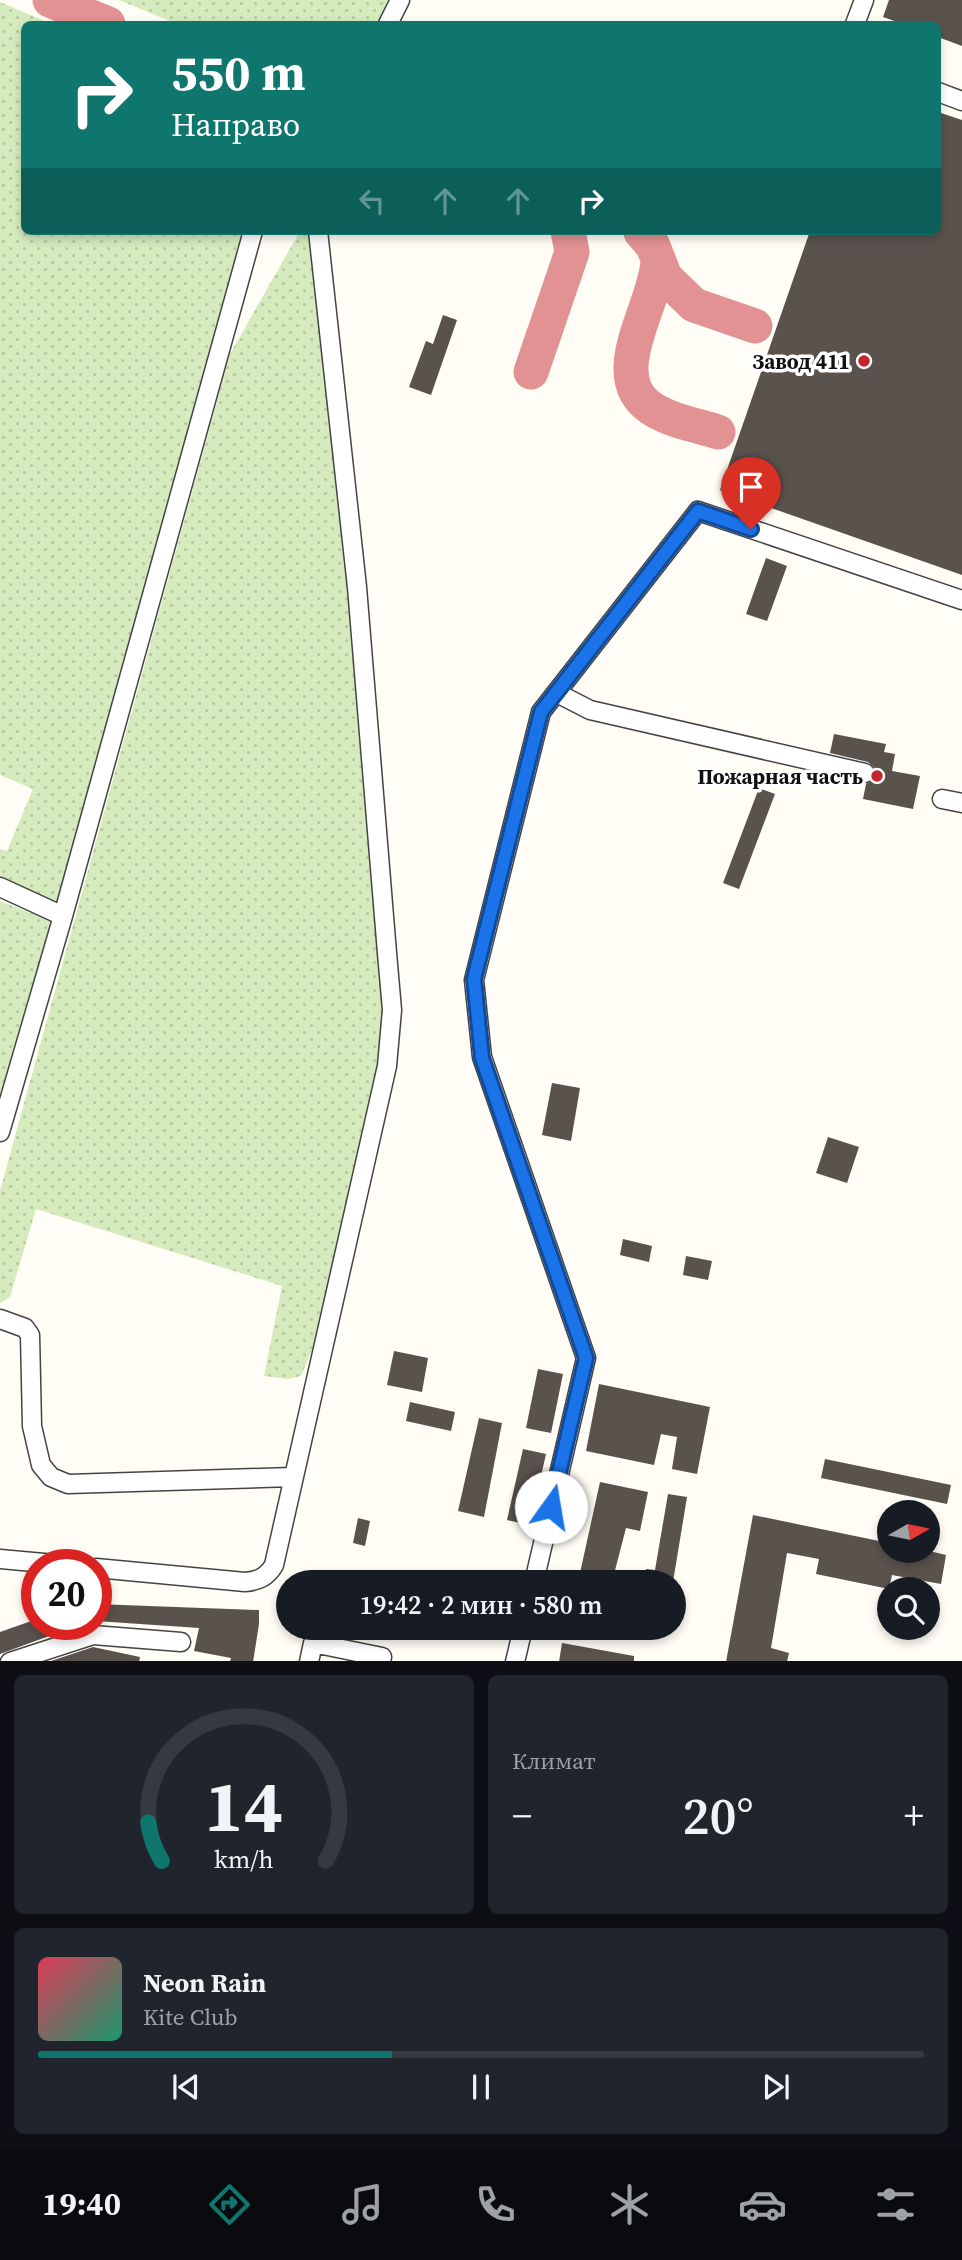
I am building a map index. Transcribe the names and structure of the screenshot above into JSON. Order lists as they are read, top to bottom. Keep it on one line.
{"places":["Завод 411","Пожарная часть"],"north":"right","page":{"turn":["550 m","Направо"],"limit":"20","trip":"19:42 · 2 мин · 580 m","tile":"Климат","heat":["−","20°","+"],"song":["Neon Rain","Kite Club"],"tabs":"19:40","gauge":["14","km/h"]}}
